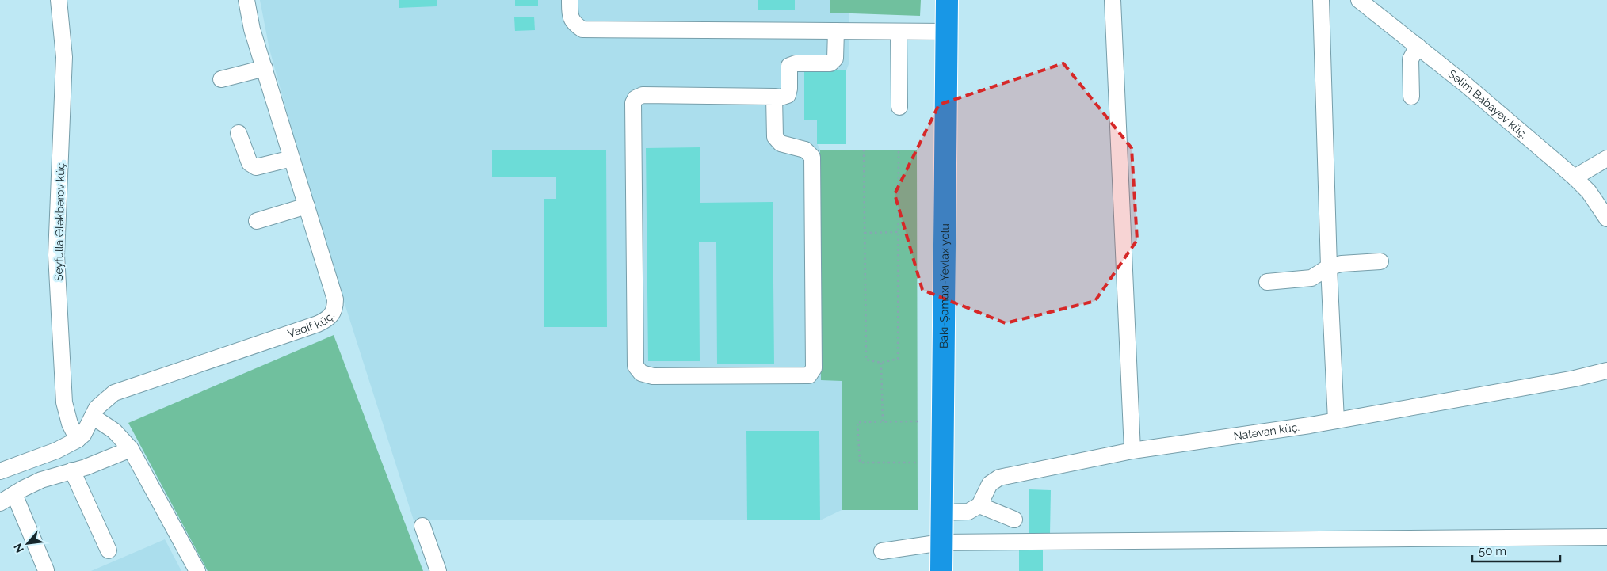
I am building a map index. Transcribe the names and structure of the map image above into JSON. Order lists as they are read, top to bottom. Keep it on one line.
{"streets":{"highway":["Bakı-Şamaxı-Yevlax yolu"],"street":["Səlim Babayev küç.","Seyfulla Ələkbərov küç.","Vaqif küç.","Natəvan küç."]},"crossings":[["Seyfulla Ələkbərov küç.","Vaqif küç."]],"scale_bar":"50 m","north":"bottom left"}
